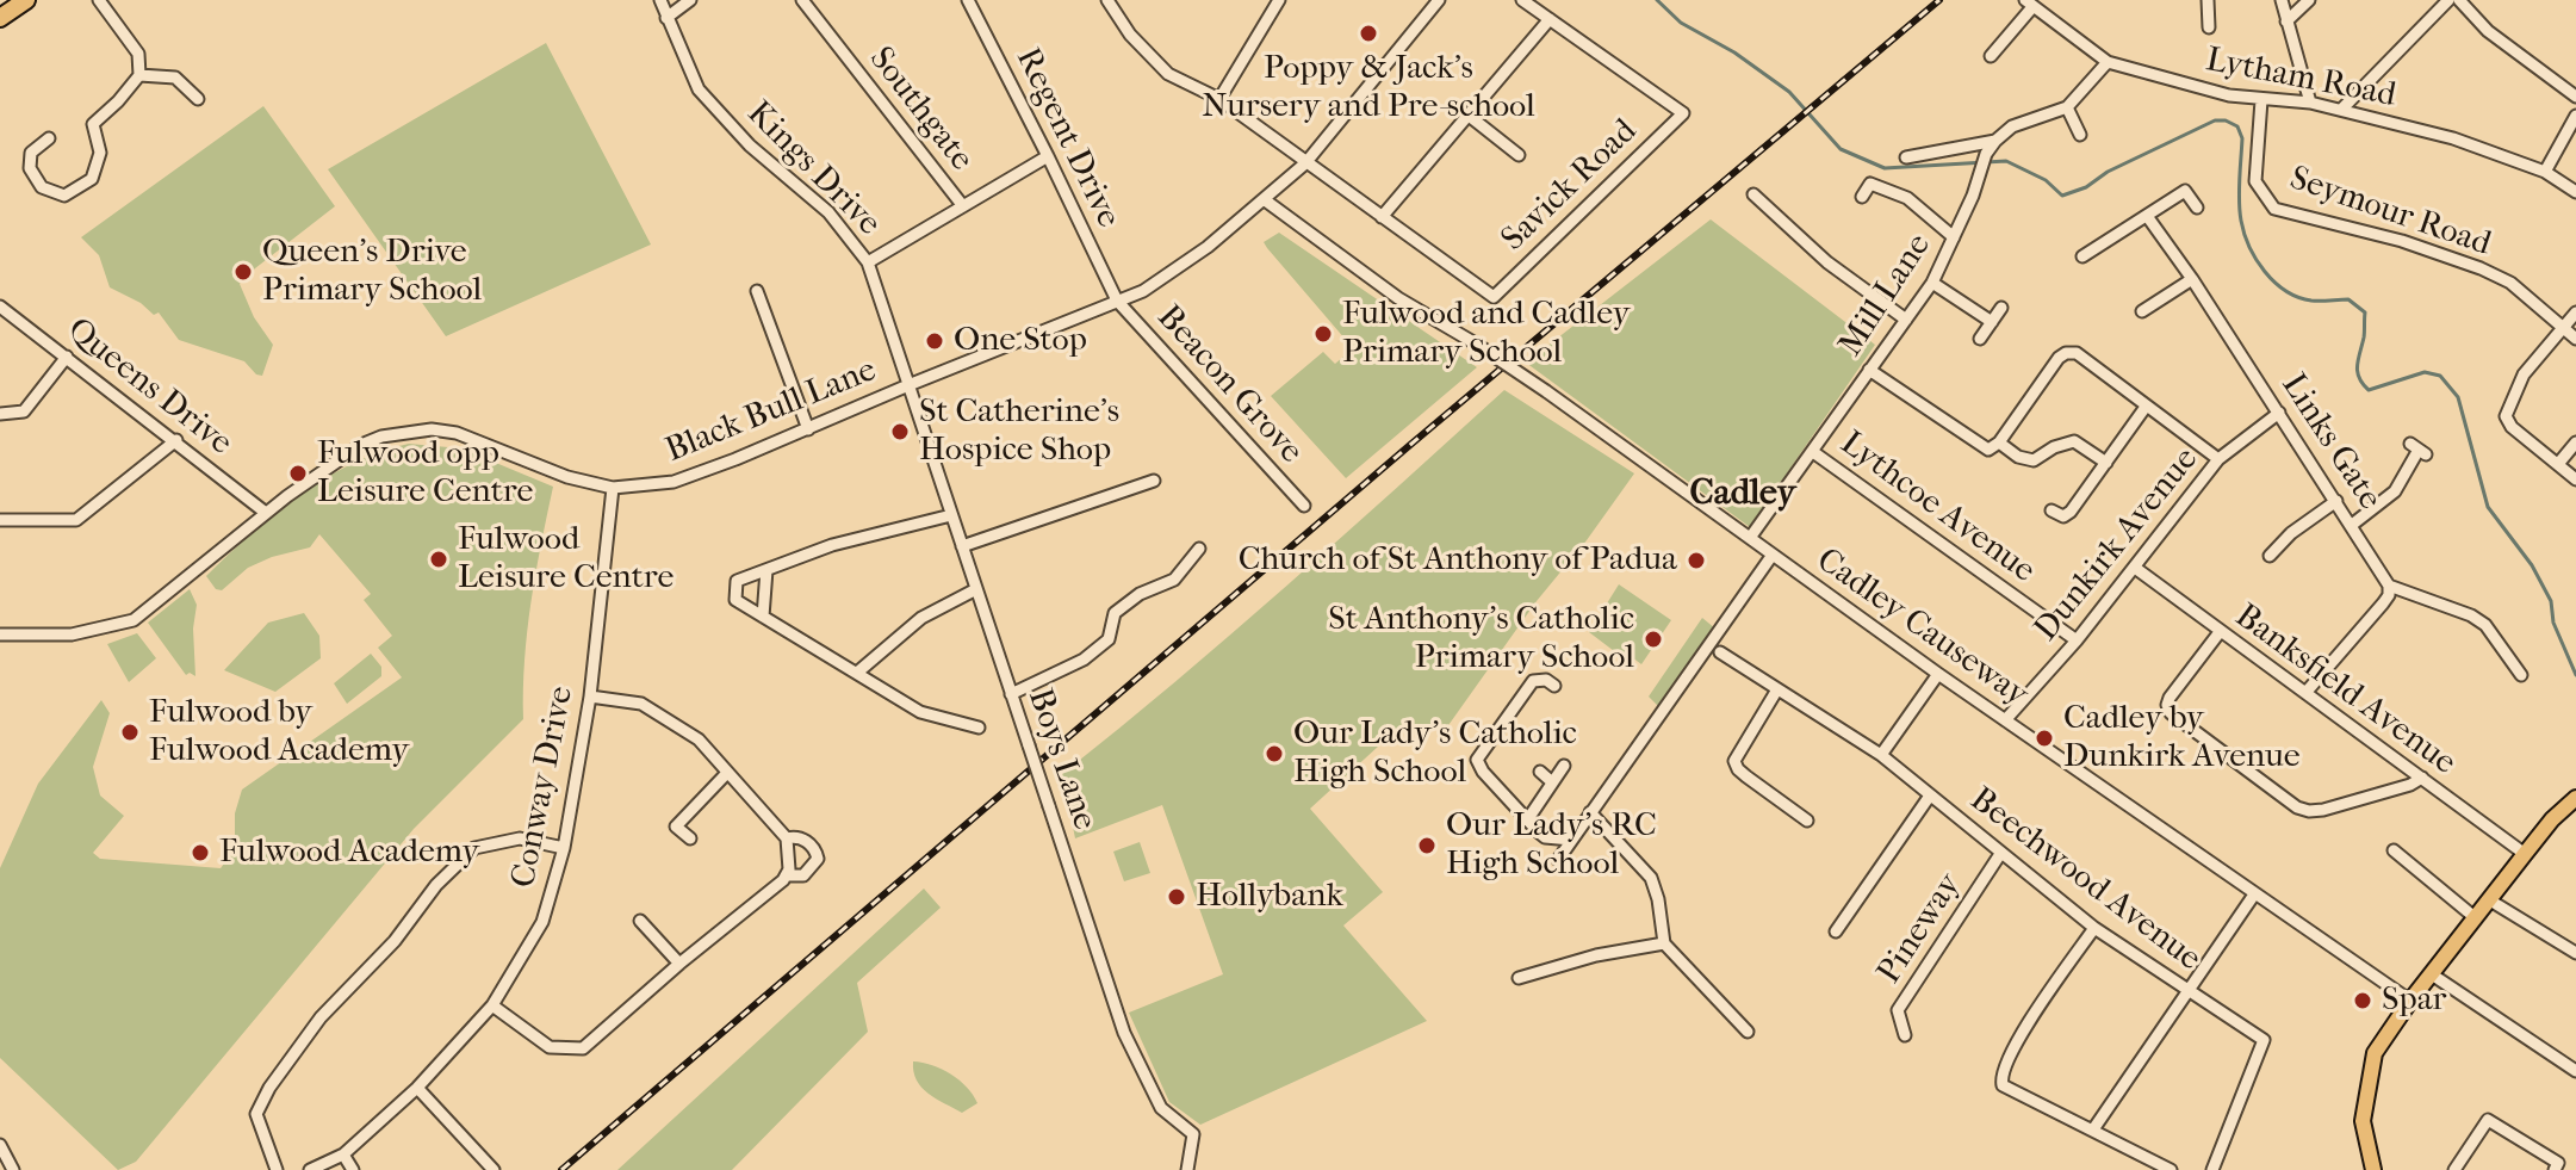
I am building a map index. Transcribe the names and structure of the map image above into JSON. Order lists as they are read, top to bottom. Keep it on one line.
{"streets":{"street":["Lytham Road","Southgate","Regent Drive","Kings Drive","Savick Road","Seymour Road","Mill Lane","Beacon Grove","Queens Drive","Black Bull Lane","Links Gate","Lythcoe Avenue","Dunkirk Avenue","Cadley Causeway","Banksfield Avenue","Boys Lane","Conway Drive","Beechwood Avenue","Pineway"]},"crossings":[["Lytham Road","Seymour Road"],["Lytham Road","Mill Lane"],["Regent Drive","Beacon Grove"],["Regent Drive","Black Bull Lane"],["Kings Drive","Black Bull Lane"],["Kings Drive","Boys Lane"],["Mill Lane","Lythcoe Avenue"],["Mill Lane","Cadley Causeway"],["Beacon Grove","Black Bull Lane"],["Queens Drive","Black Bull Lane"],["Black Bull Lane","Cadley Causeway"],["Black Bull Lane","Boys Lane"],["Black Bull Lane","Conway Drive"],["Links Gate","Dunkirk Avenue"],["Lythcoe Avenue","Dunkirk Avenue"],["Dunkirk Avenue","Cadley Causeway"],["Dunkirk Avenue","Banksfield Avenue"],["Beechwood Avenue","Pineway"]],"districts":["Cadley"],"places":["Poppy & Jack's Nursery and Pre-school","Queen's Drive Primary School","Fulwood and Cadley Primary School","One Stop","St Catherine's Hospice Shop","Fulwood opp Leisure Centre","Fulwood Leisure Centre","Church of St Anthony of Padua","St Anthony's Catholic Primary School","Fulwood by Fulwood Academy","Cadley by Dunkirk Avenue","Our Lady's Catholic High School","Our Lady's RC High School","Fulwood Academy","Hollybank","Spar"]}
